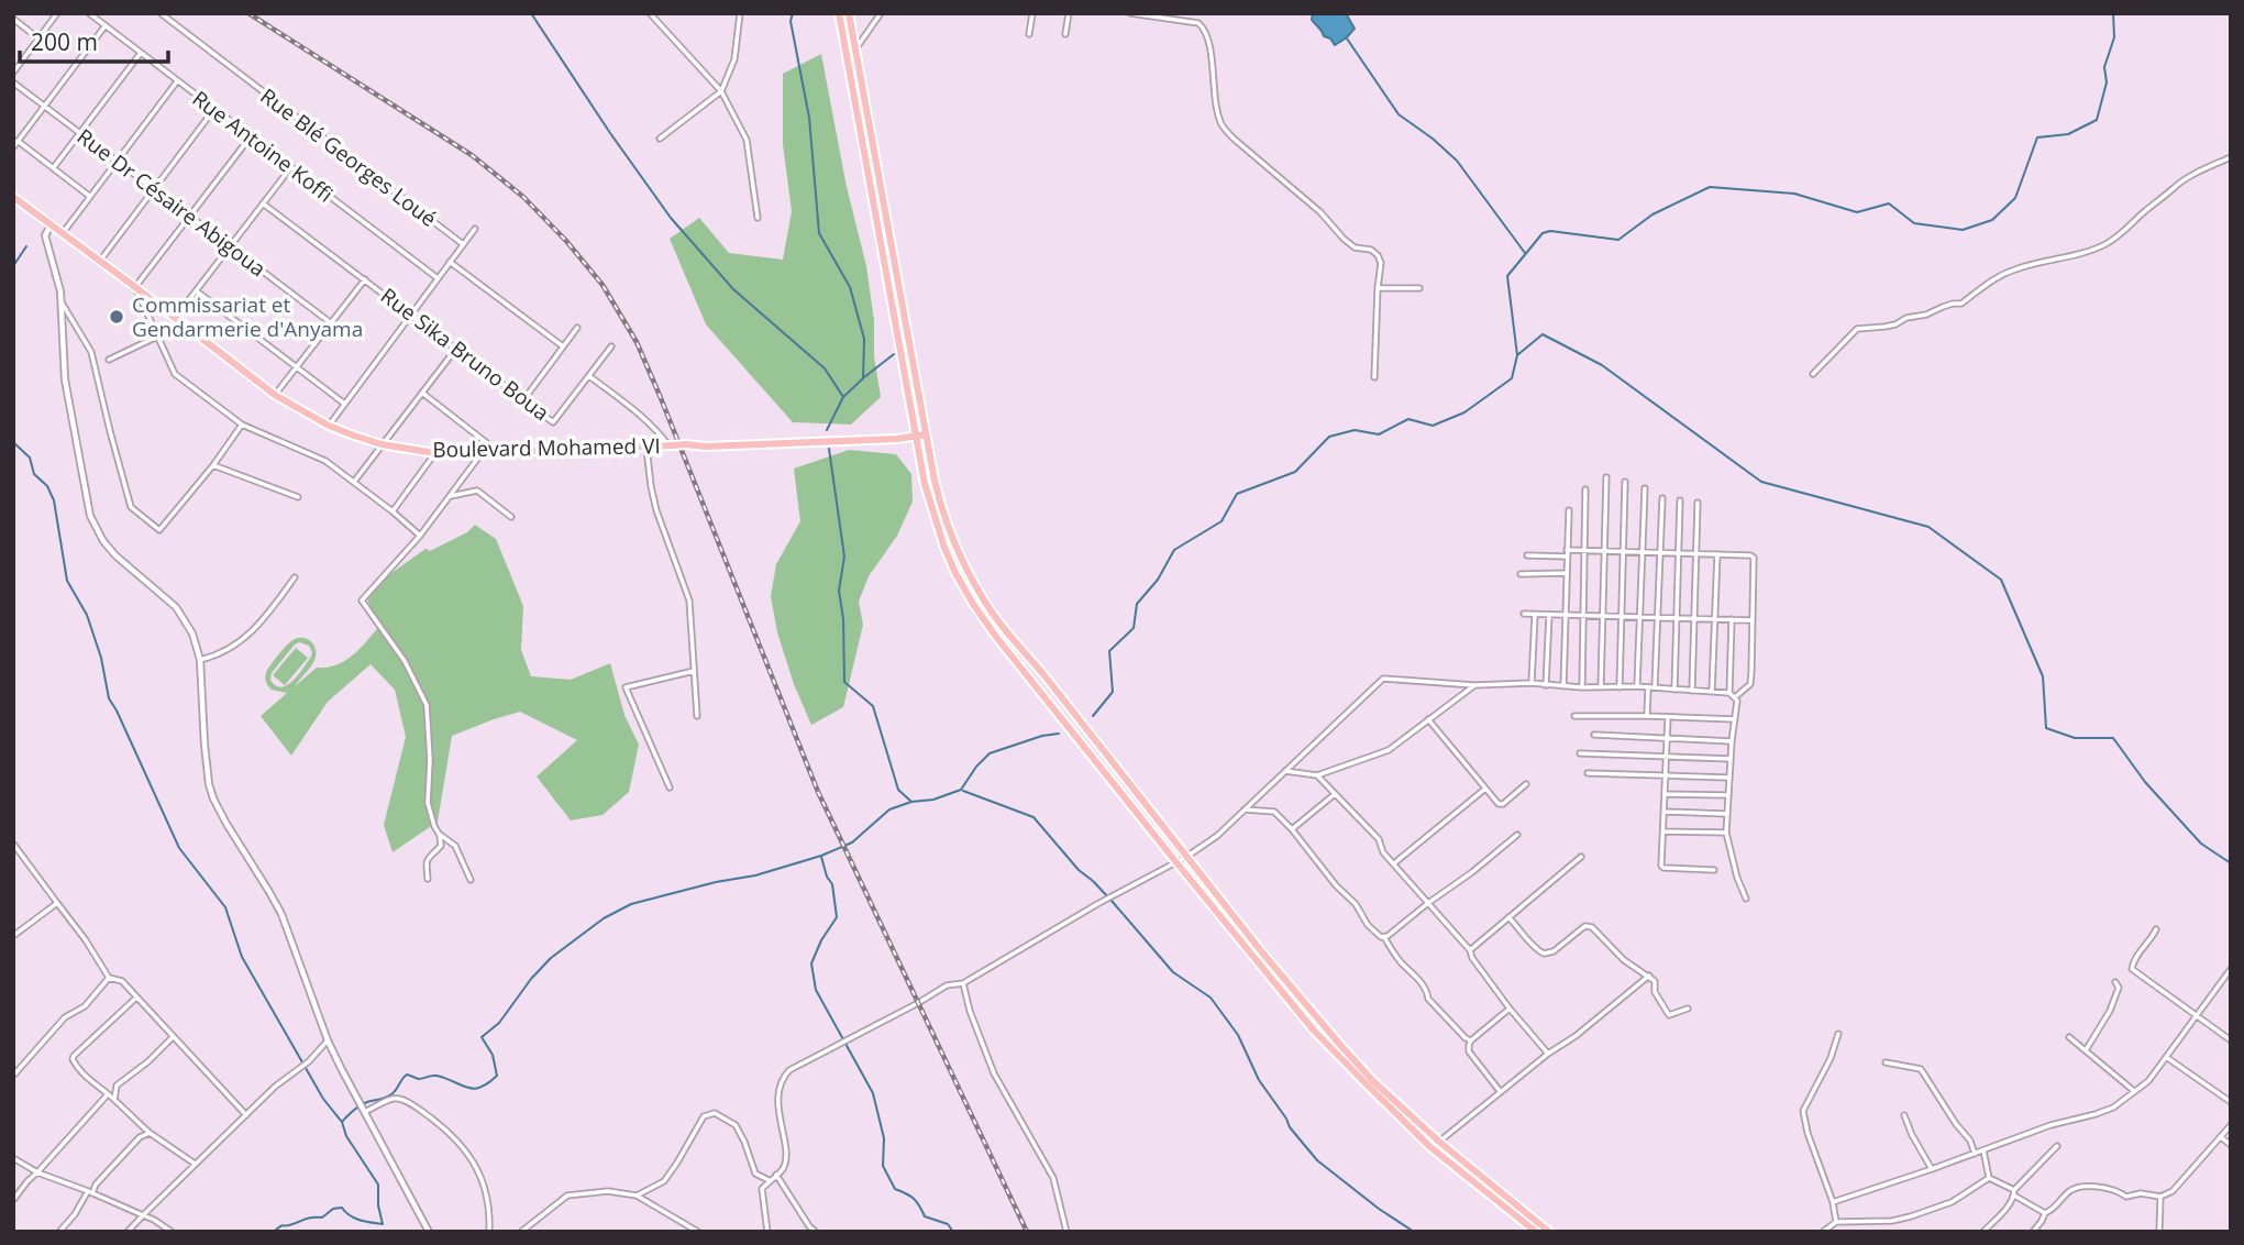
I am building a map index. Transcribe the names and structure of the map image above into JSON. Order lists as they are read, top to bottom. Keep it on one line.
{"streets":{"main road":["Boulevard Mohamed VI"],"street":["Rue Antoine Koffi","Rue Blé Georges Loué","Rue Dr Césaire Abigoua","Rue Sika Bruno Boua"]},"places":["Commissariat et Gendarmerie d'Anyama"],"scale_bar":"200 m"}
